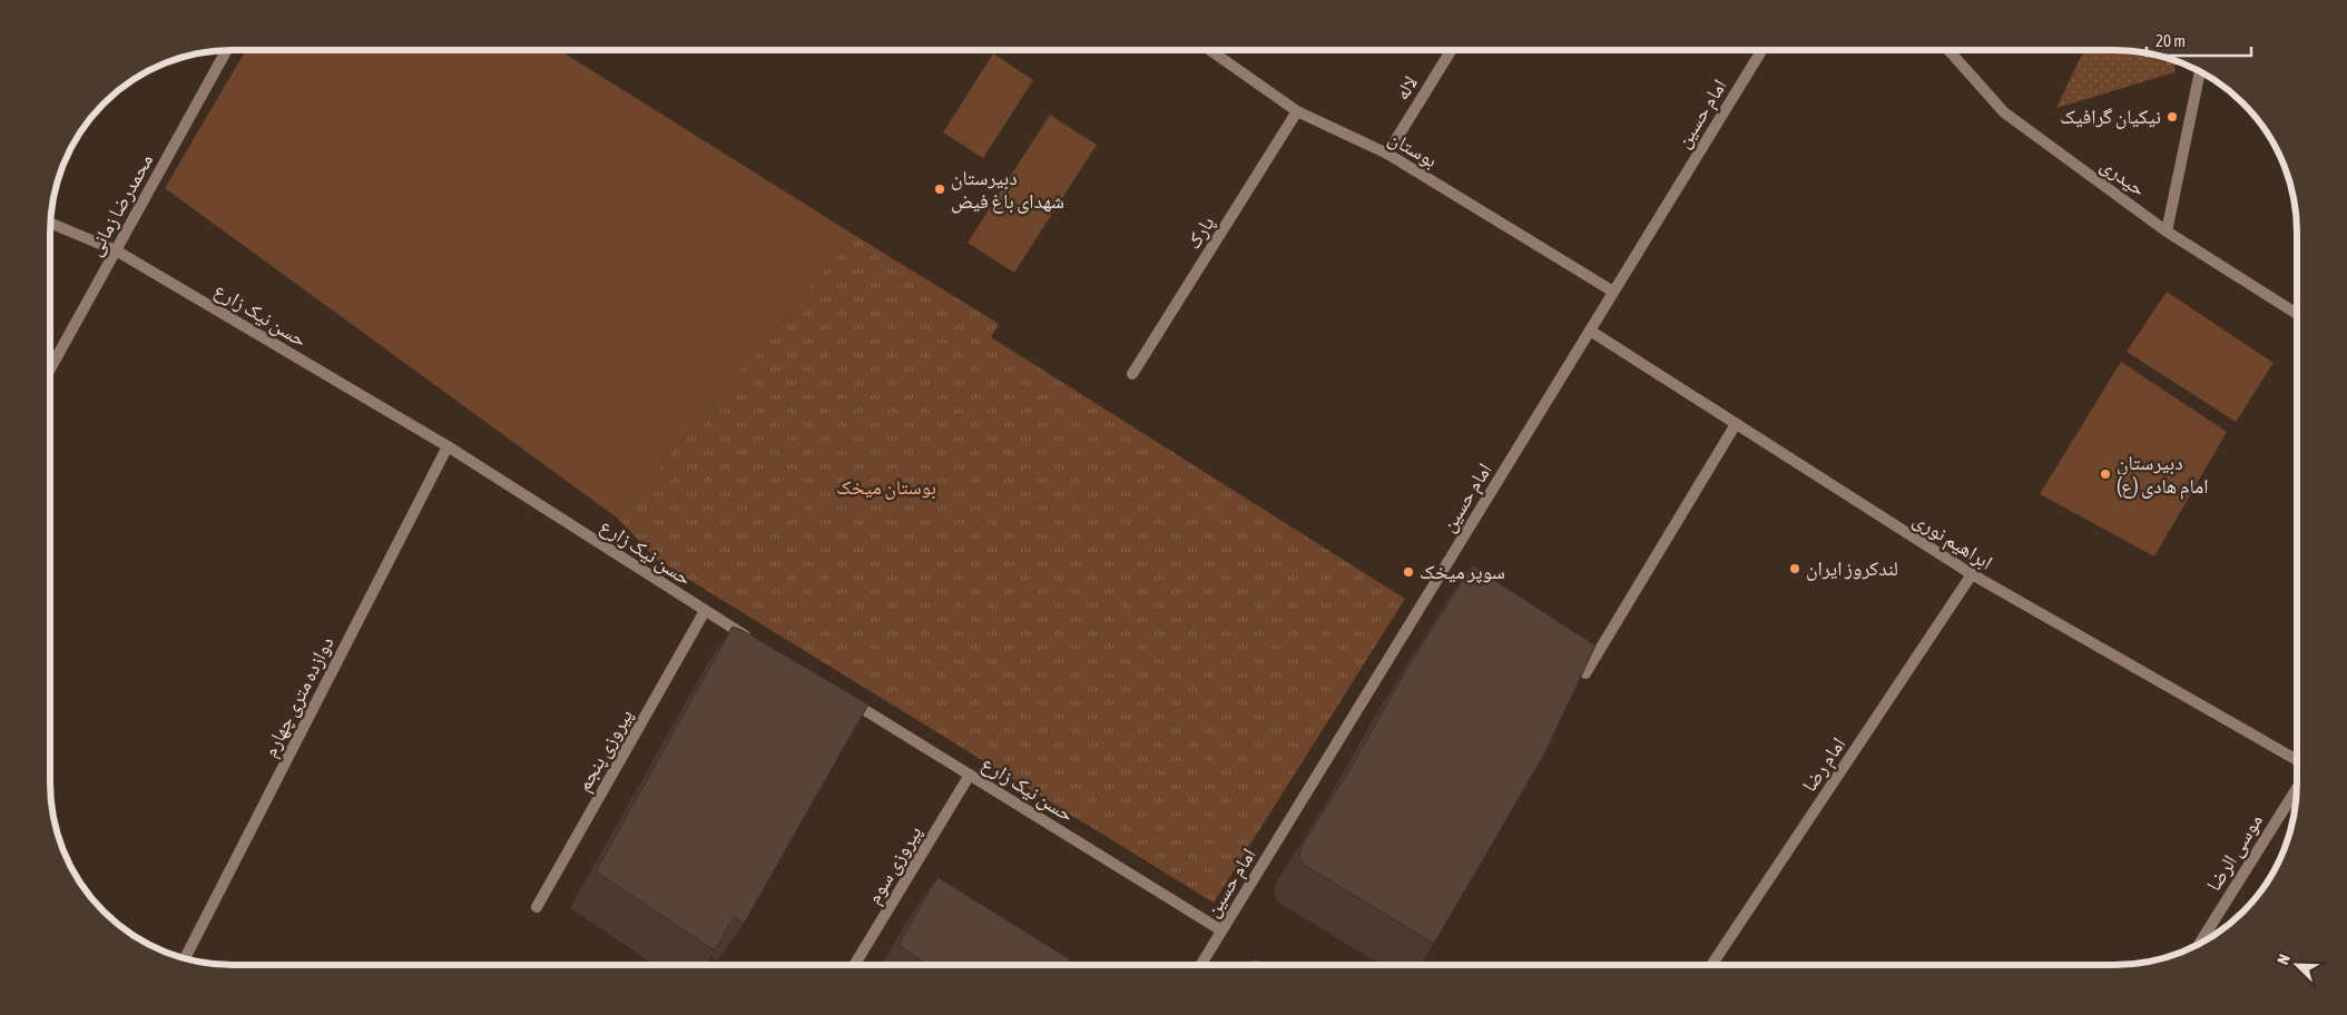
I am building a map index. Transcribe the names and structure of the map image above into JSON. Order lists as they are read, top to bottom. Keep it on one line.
{"streets":{"street":["لاله","امام حسین","بوستان","حیدری","محمدرضا زمانی","پارک","حسن نیک زارع","ابراهیم نوری","دوازده متری چهارم","پیروزی پنجم","امام رضا","موسی الرضا","پیروزی سوم"]},"crossings":[["لاله","بوستان"],["امام حسین","بوستان"],["امام حسین","حسن نیک زارع"],["امام حسین","ابراهیم نوری"],["بوستان","پارک"],["محمدرضا زمانی","حسن نیک زارع"],["حسن نیک زارع","دوازده متری چهارم"],["حسن نیک زارع","پیروزی پنجم"],["حسن نیک زارع","پیروزی سوم"],["ابراهیم نوری","امام رضا"]],"parks":["بوستان میخک"],"places":["نیکیان گرافیک","دبیرستان شهدای باغ فیض","دبیرستان امام هادی (ع)","لندکروز ایران","سوپر میخک"],"scale_bar":"20 m","north":"top left"}
